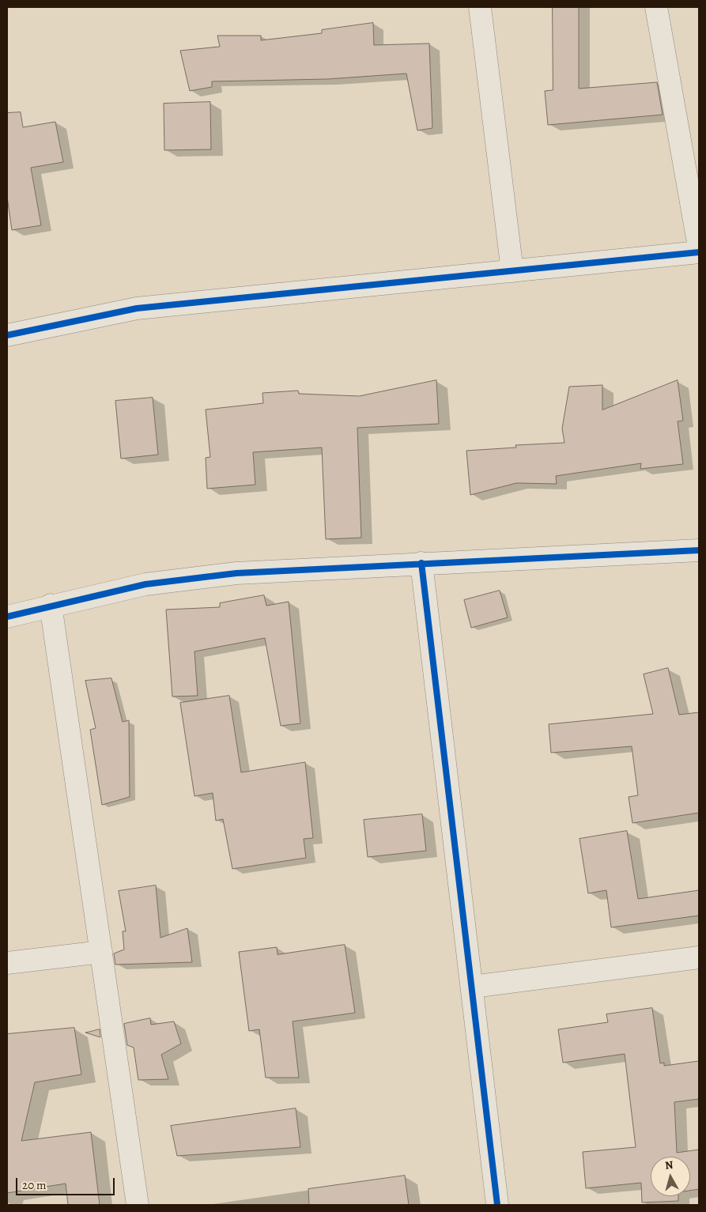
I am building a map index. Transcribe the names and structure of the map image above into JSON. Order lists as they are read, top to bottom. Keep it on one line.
{"scale_bar":"20 m","north":"top"}
